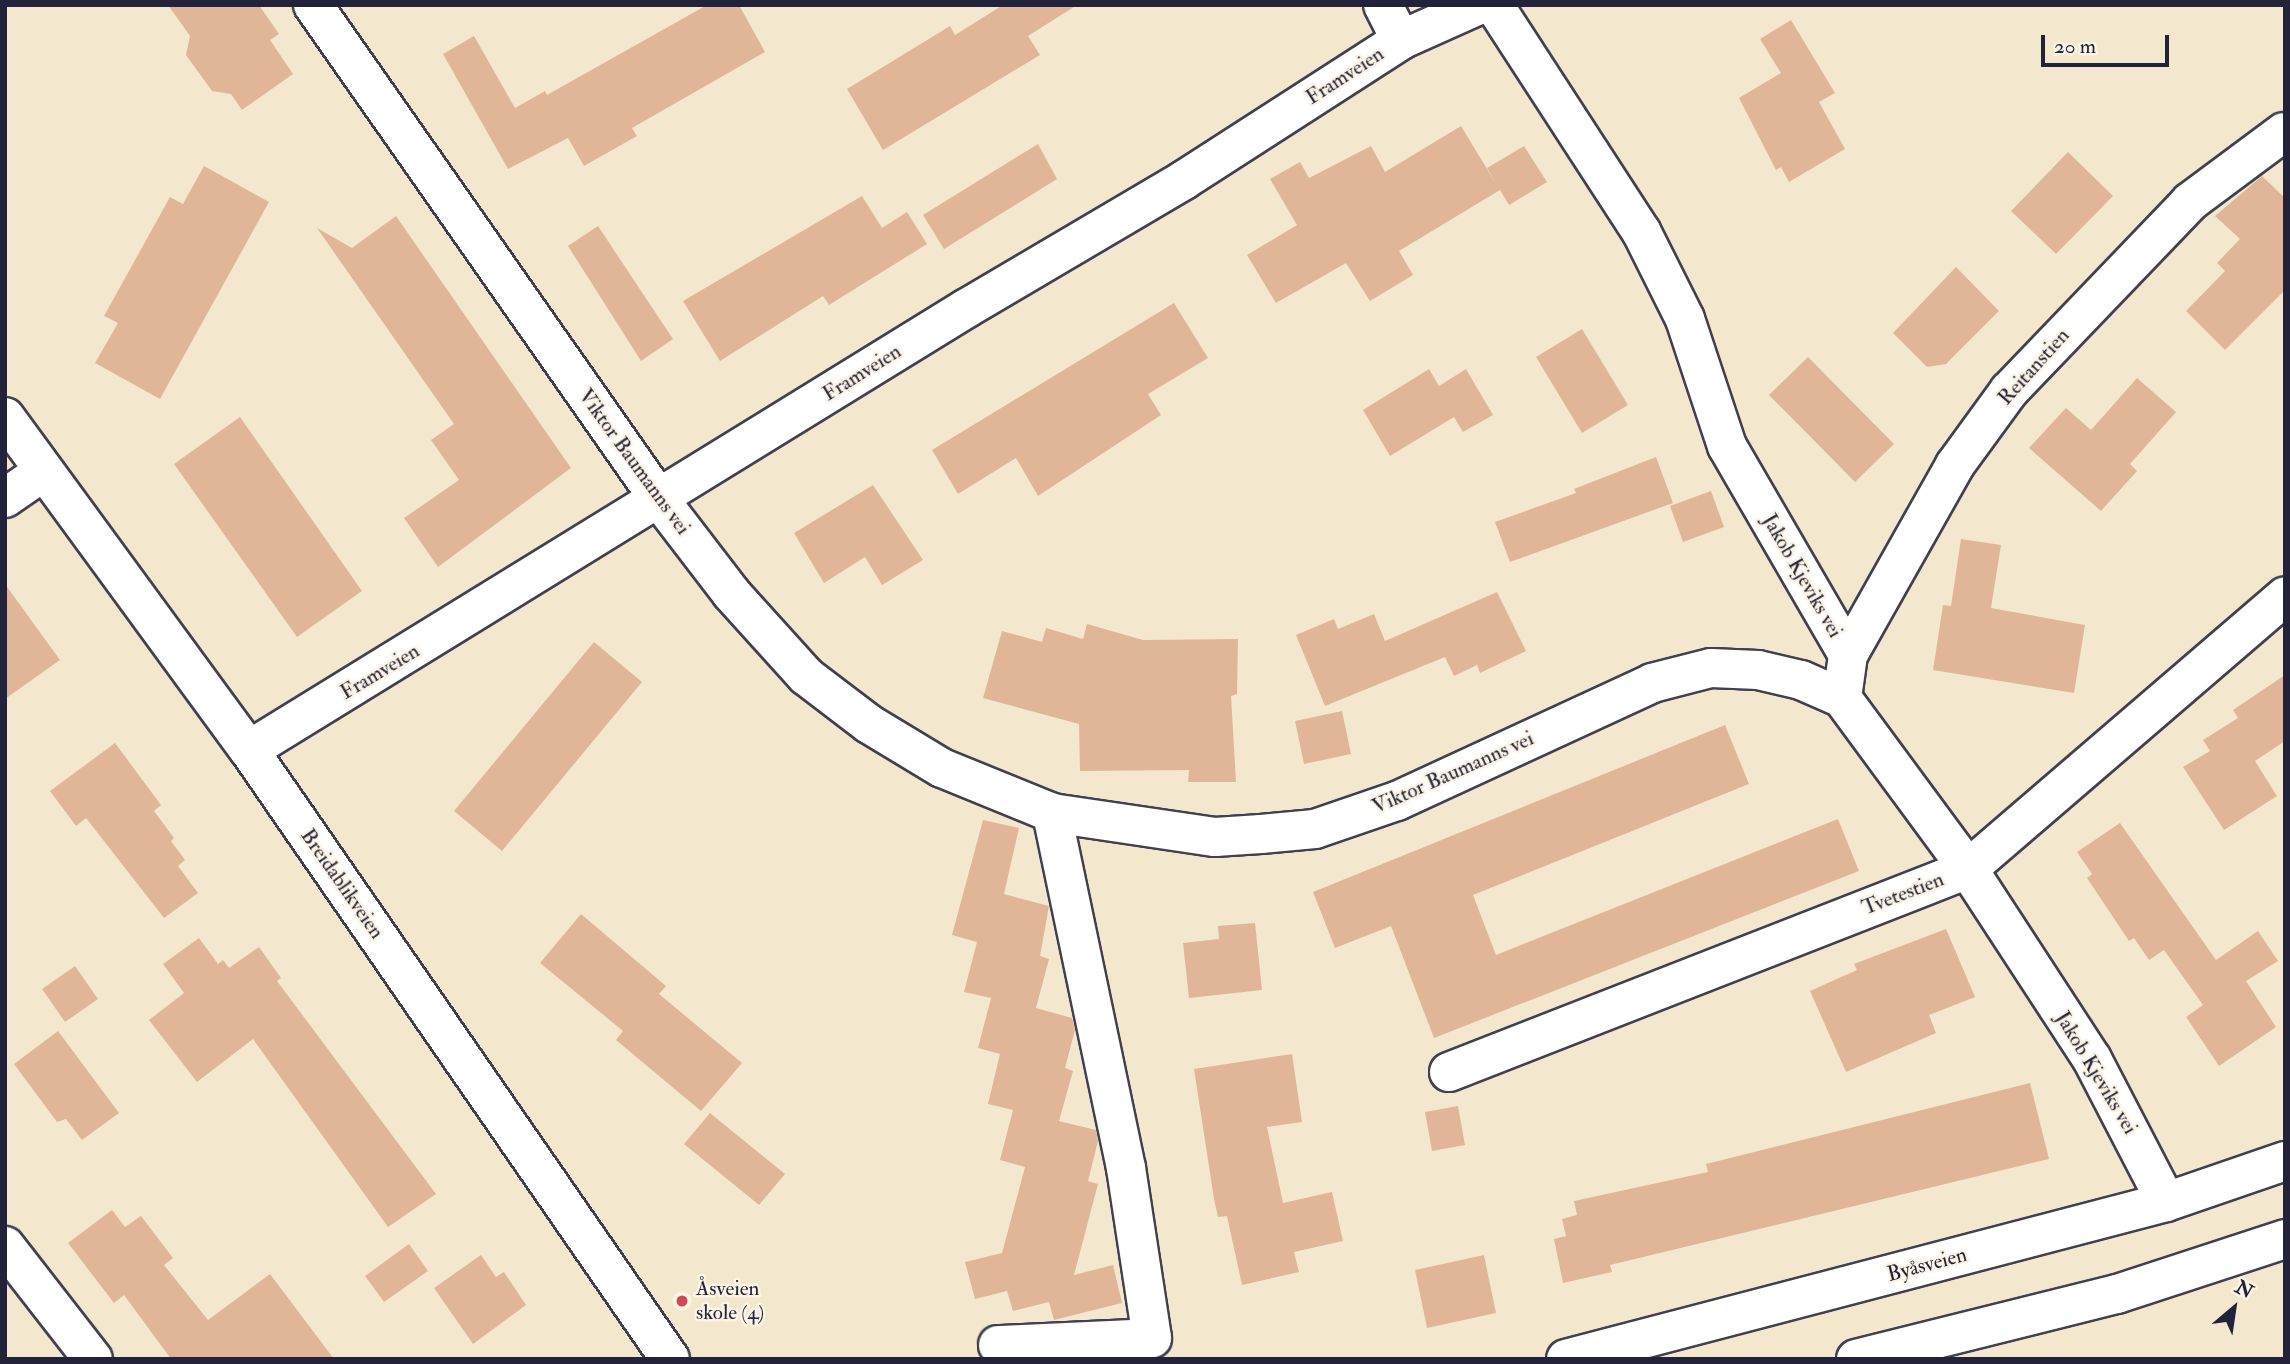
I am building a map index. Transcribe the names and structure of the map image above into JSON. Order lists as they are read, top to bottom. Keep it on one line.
{"streets":{"street":["Framveien","Reitanstien","Viktor Baumanns vei","Jakob Kjeviks vei","Breidablikveien","Tvetestien","Byåsveien"]},"crossings":[["Framveien","Viktor Baumanns vei"],["Framveien","Breidablikveien"],["Reitanstien","Jakob Kjeviks vei"],["Viktor Baumanns vei","Jakob Kjeviks vei"],["Jakob Kjeviks vei","Tvetestien"],["Jakob Kjeviks vei","Byåsveien"]],"places":["Åsveien skole (4)"],"scale_bar":"20 m","north":"top right"}
